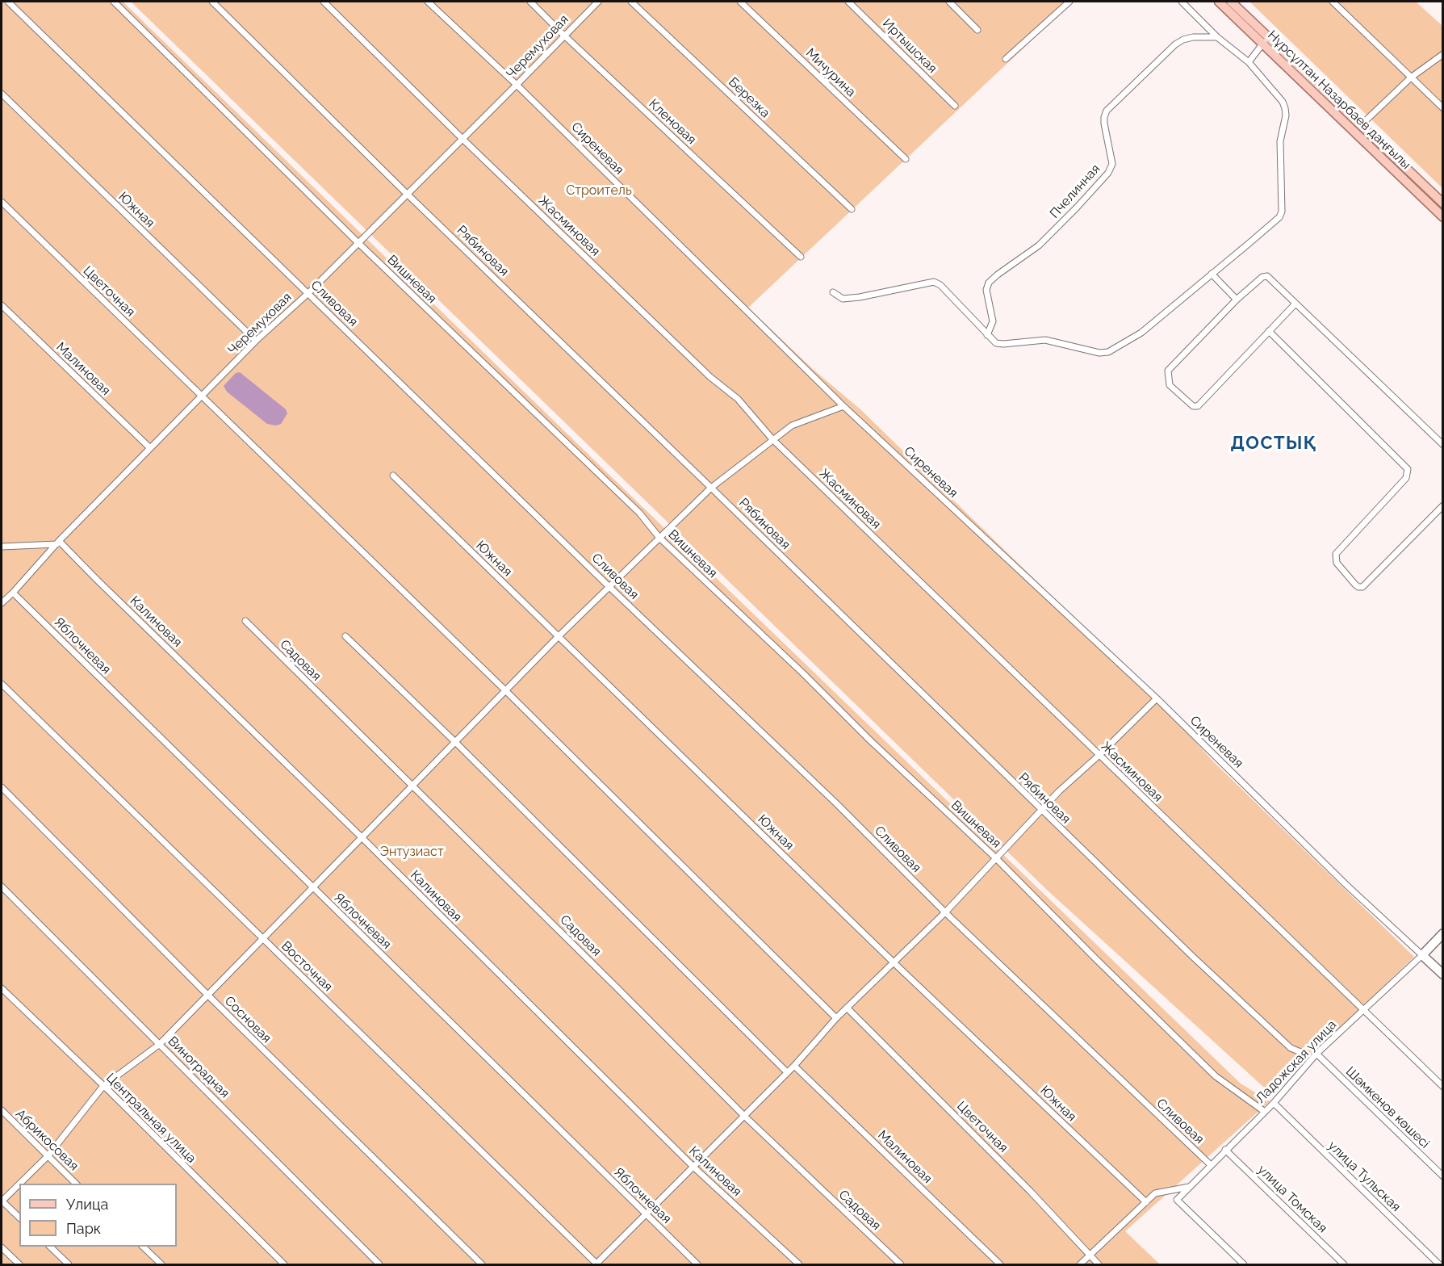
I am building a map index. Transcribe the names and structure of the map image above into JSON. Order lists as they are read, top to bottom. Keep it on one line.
{"streets":{"main road":["Нұрсұлтан Назарбаев даңғылы","Ладожская улица"],"street":["Иртышская","Черемуховая","Мичурина","Березка","Кленовая","Сиреневая","Пчелинная","Южная","Жасминовая","Рябиновая","Вишневая","Цветочная","Сливовая","Малиновая","Калиновая","Яблочневая","Садовая","Восточная","Сосновая","Виноградная","Шәмкенов көшесі","Центральная улица","Абрикосовая","улица Тульская","улица Томская"]},"crossings":[["Черемуховая","Кленовая"],["Черемуховая","Сиреневая"],["Черемуховая","Южная"],["Черемуховая","Жасминовая"],["Черемуховая","Рябиновая"],["Черемуховая","Вишневая"],["Черемуховая","Цветочная"],["Черемуховая","Сливовая"],["Черемуховая","Малиновая"],["Черемуховая","Калиновая"],["Черемуховая","Яблочневая"],["Сиреневая","Ладожская улица"],["Жасминовая","Ладожская улица"],["Вишневая","Ладожская улица"],["Сливовая","Ладожская улица"],["Ладожская улица","Шәмкенов көшесі"],["Ладожская улица","улица Тульская"],["Ладожская улица","улица Томская"]],"districts":["ДОСТЫҚ"],"parks":["Строитель","Энтузиаст"],"legend":["Улица","Парк"]}
